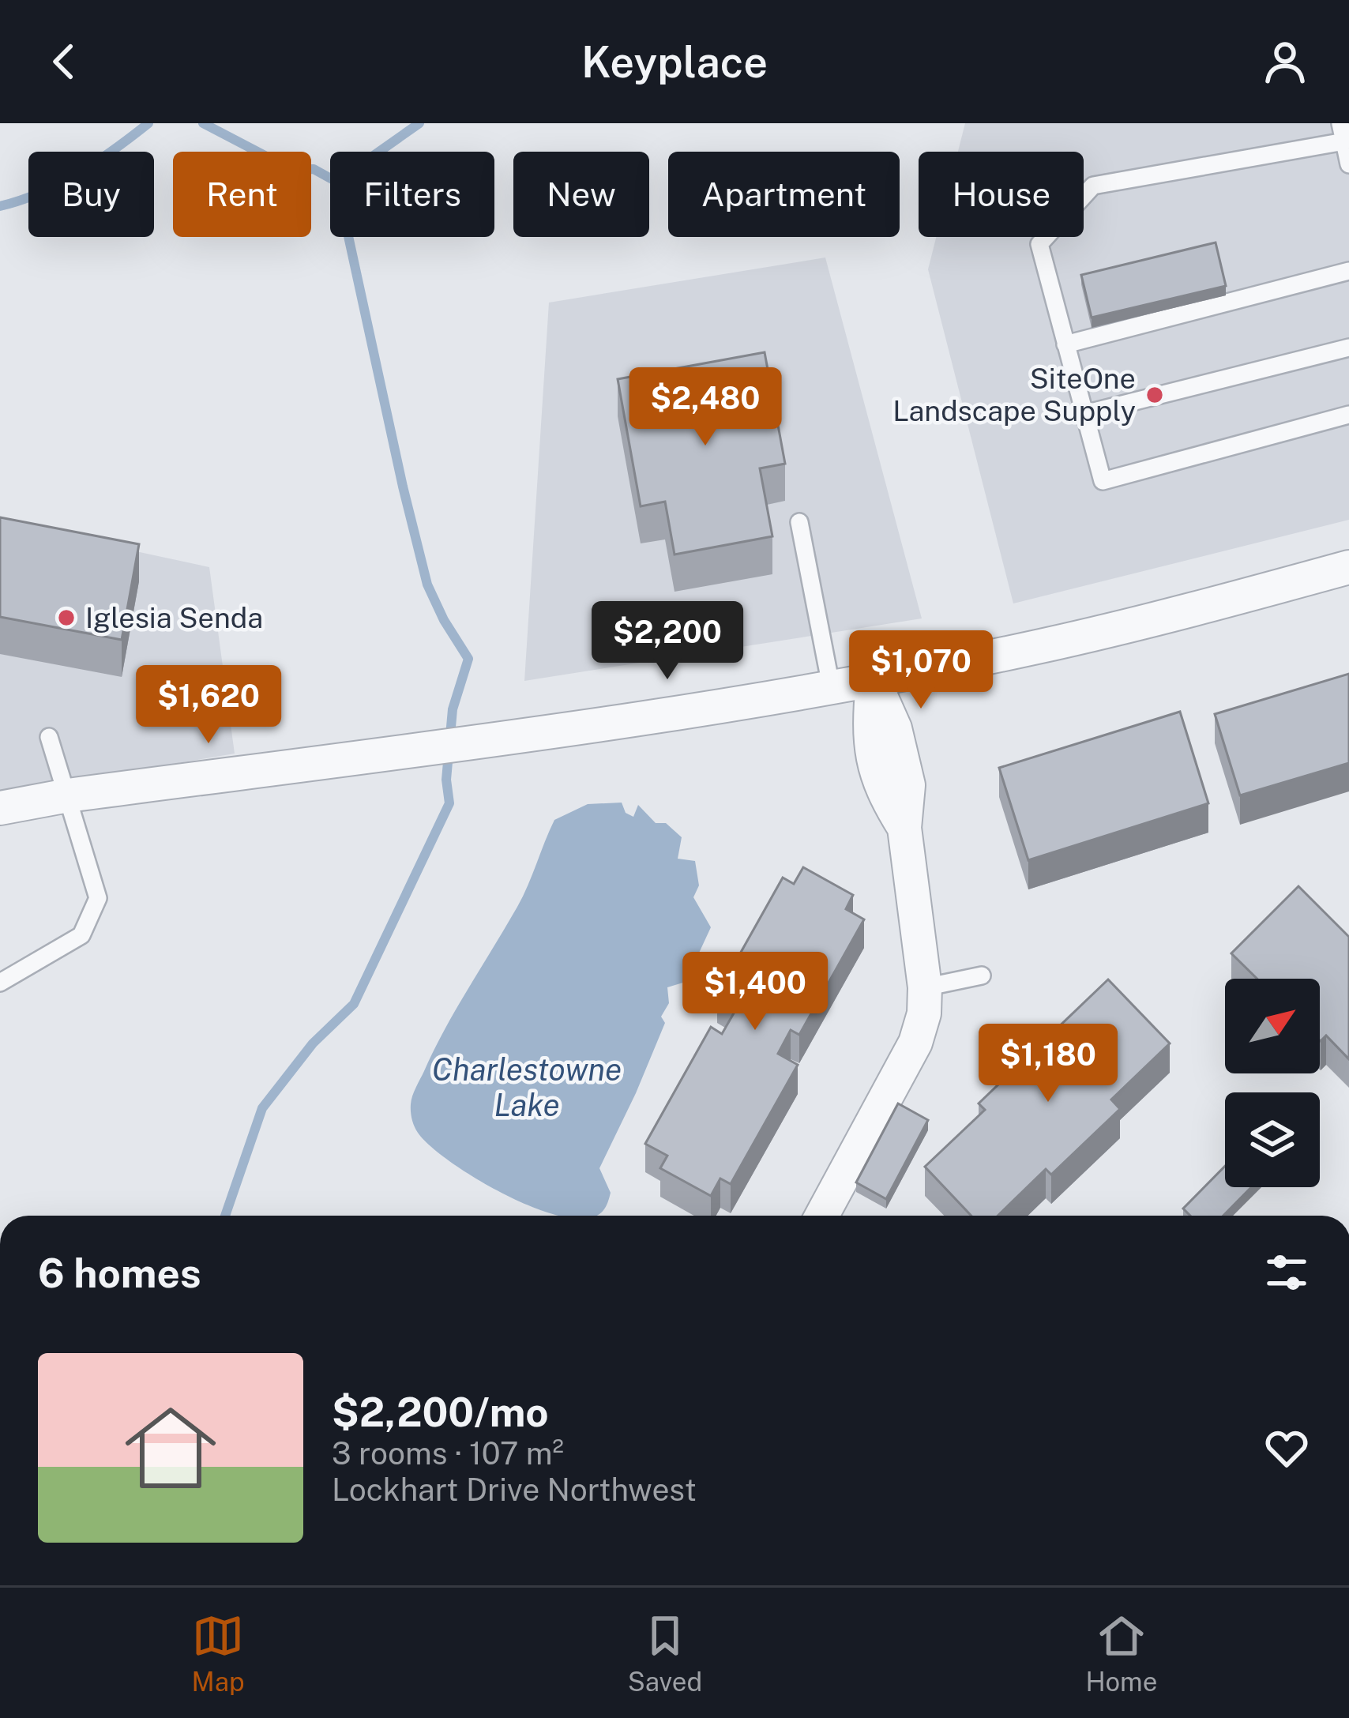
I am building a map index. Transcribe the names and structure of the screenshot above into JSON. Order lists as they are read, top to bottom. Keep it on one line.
{"water":["Charlestowne Lake"],"places":["SiteOne Landscape Supply","Iglesia Senda"],"north":"top right","page":{"header":"Keyplace","chip":["Buy","Rent","Filters","New","Apartment","House"],"price":["$2,480","$2,200","$1,070","$1,620","$1,400","$1,180"],"heading":"6 homes","list":[{"name":"$2,200/mo","note":"3 rooms · 107 m² · Lockhart Drive Northwest"}],"tabs":["Map","Saved","Home"]}}
